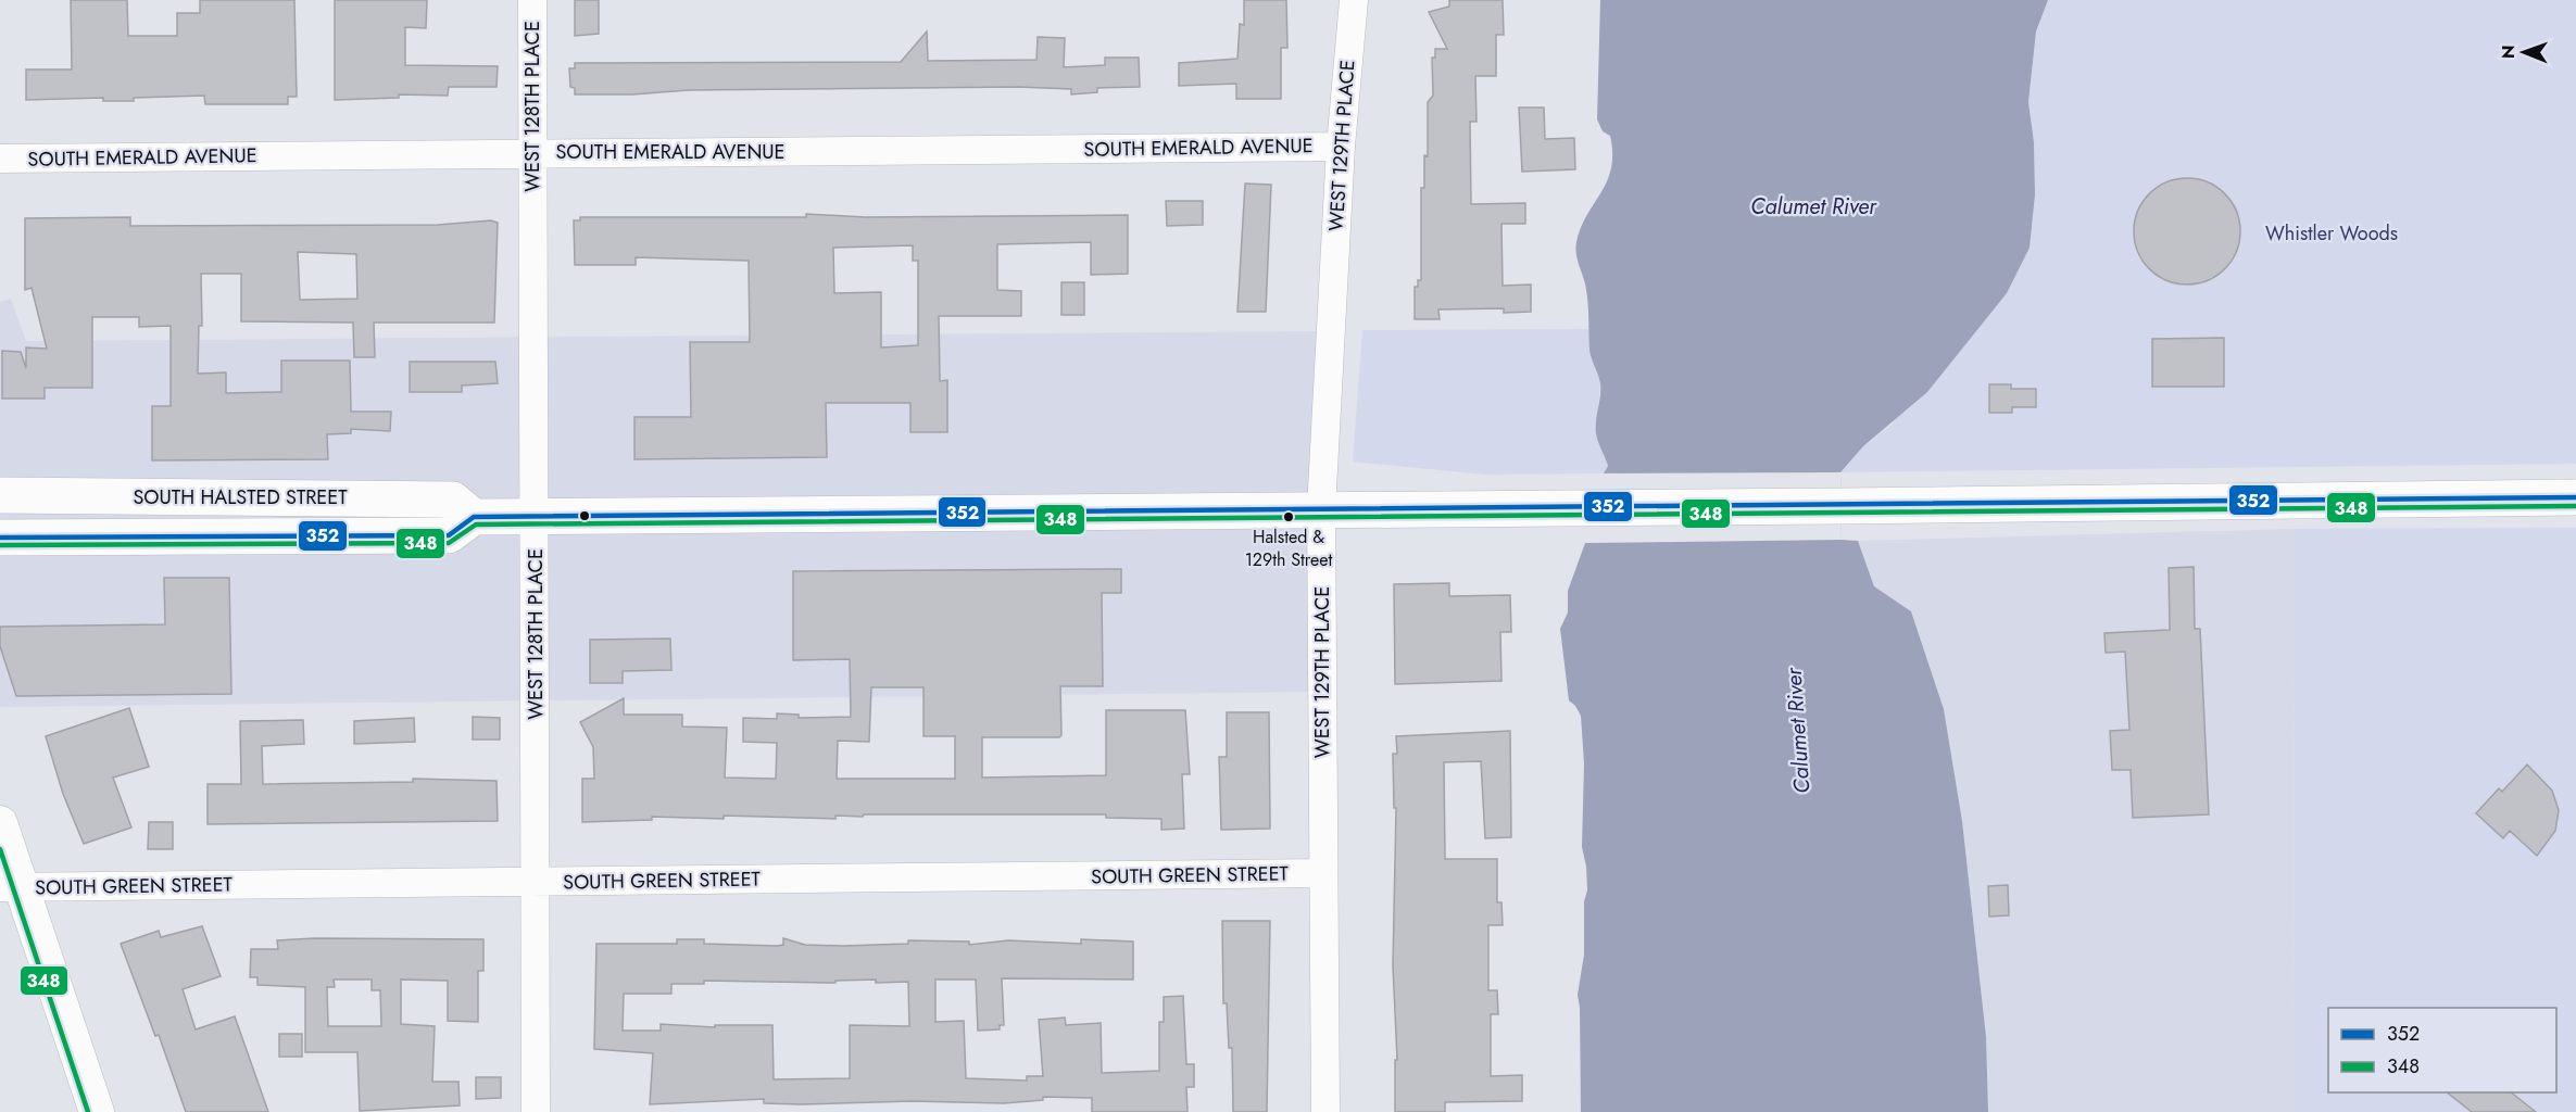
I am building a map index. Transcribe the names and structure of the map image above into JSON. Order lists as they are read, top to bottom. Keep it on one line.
{"streets":{"main road":["SOUTH HALSTED STREET"],"street":["WEST 128TH PLACE","WEST 129TH PLACE","SOUTH EMERALD AVENUE","SOUTH GREEN STREET"]},"crossings":[["WEST 128TH PLACE","SOUTH EMERALD AVENUE"],["WEST 128TH PLACE","SOUTH GREEN STREET"],["WEST 129TH PLACE","SOUTH EMERALD AVENUE"],["WEST 129TH PLACE","SOUTH GREEN STREET"]],"water":["Calumet River"],"parks":["Whistler Woods"],"places":["Halsted & 129th Street"],"lines":["transit line 352","transit line 348"],"legend":["352","348"],"north":"left"}
